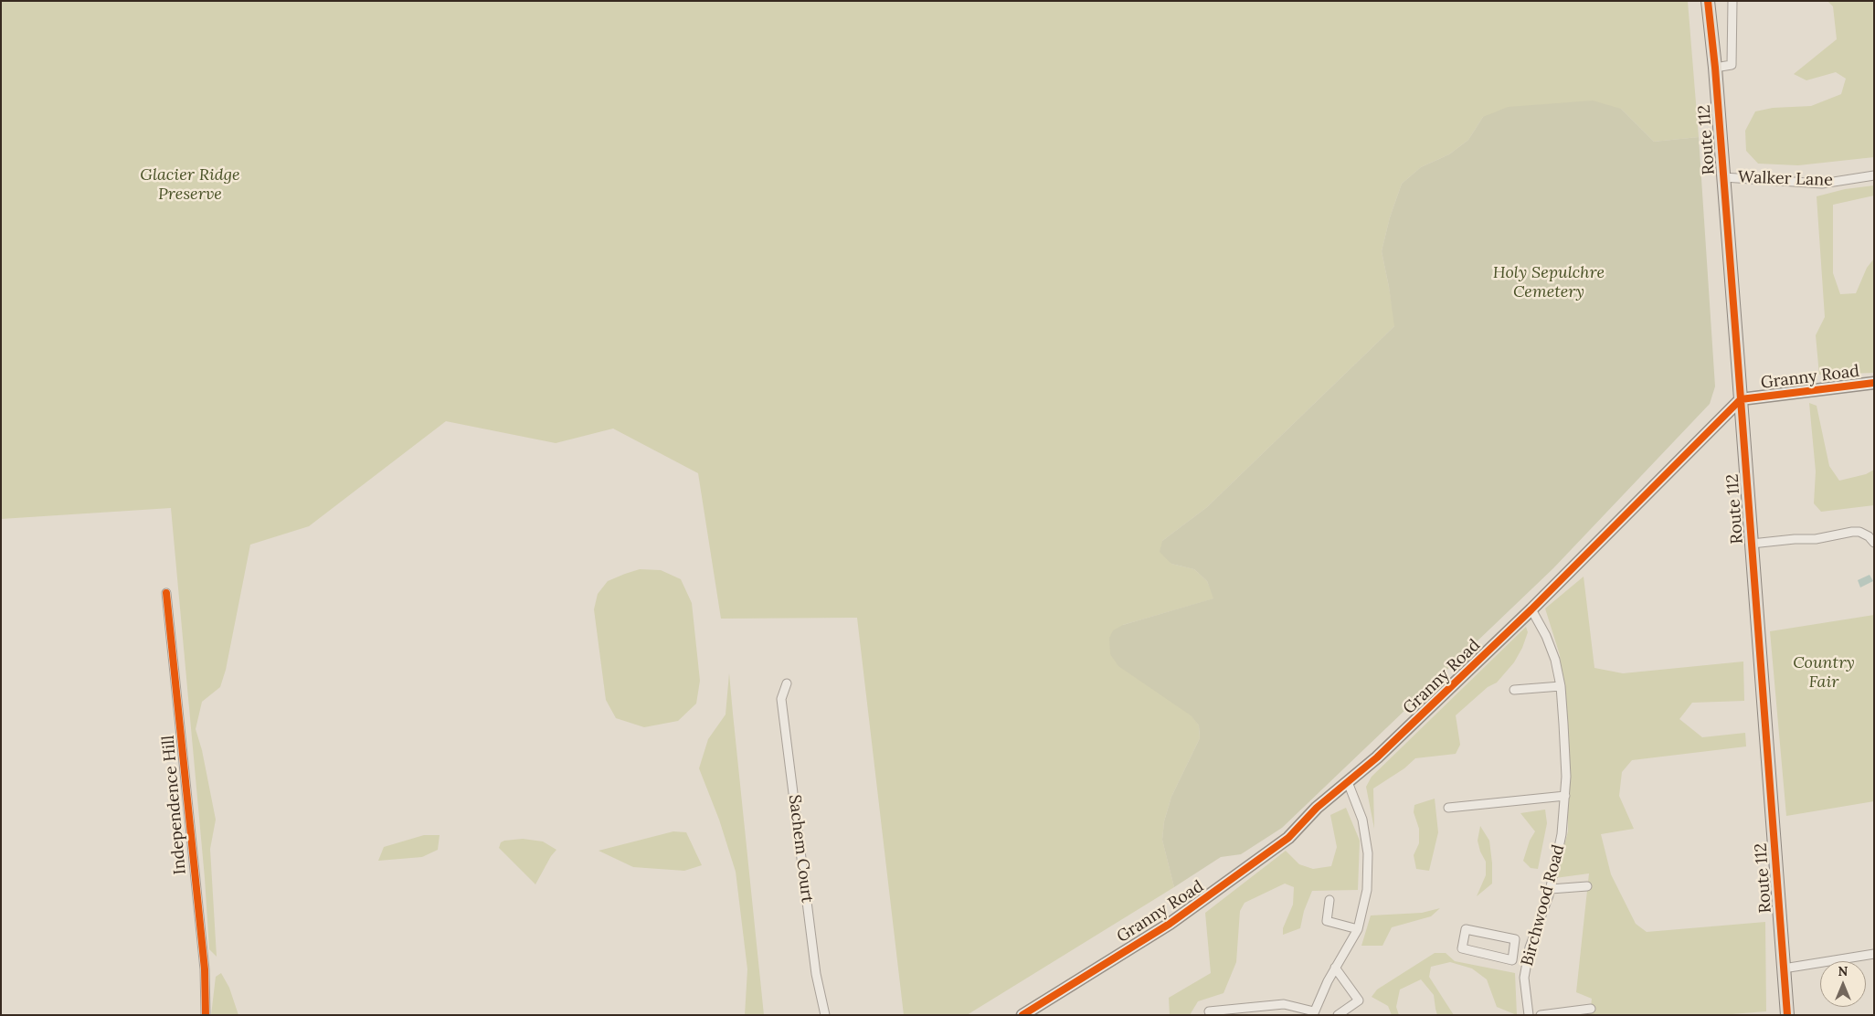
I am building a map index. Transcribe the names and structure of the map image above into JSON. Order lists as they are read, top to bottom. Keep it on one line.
{"streets":{"main road":["Route 112"],"street":["Walker Lane","Granny Road","Independence Hill","Sachem Court","Birchwood Road"]},"crossings":[["Route 112","Walker Lane"],["Route 112","Granny Road"],["Granny Road","Birchwood Road"]],"parks":["Glacier Ridge Preserve","Holy Sepulchre Cemetery","Country Fair"],"north":"top"}
